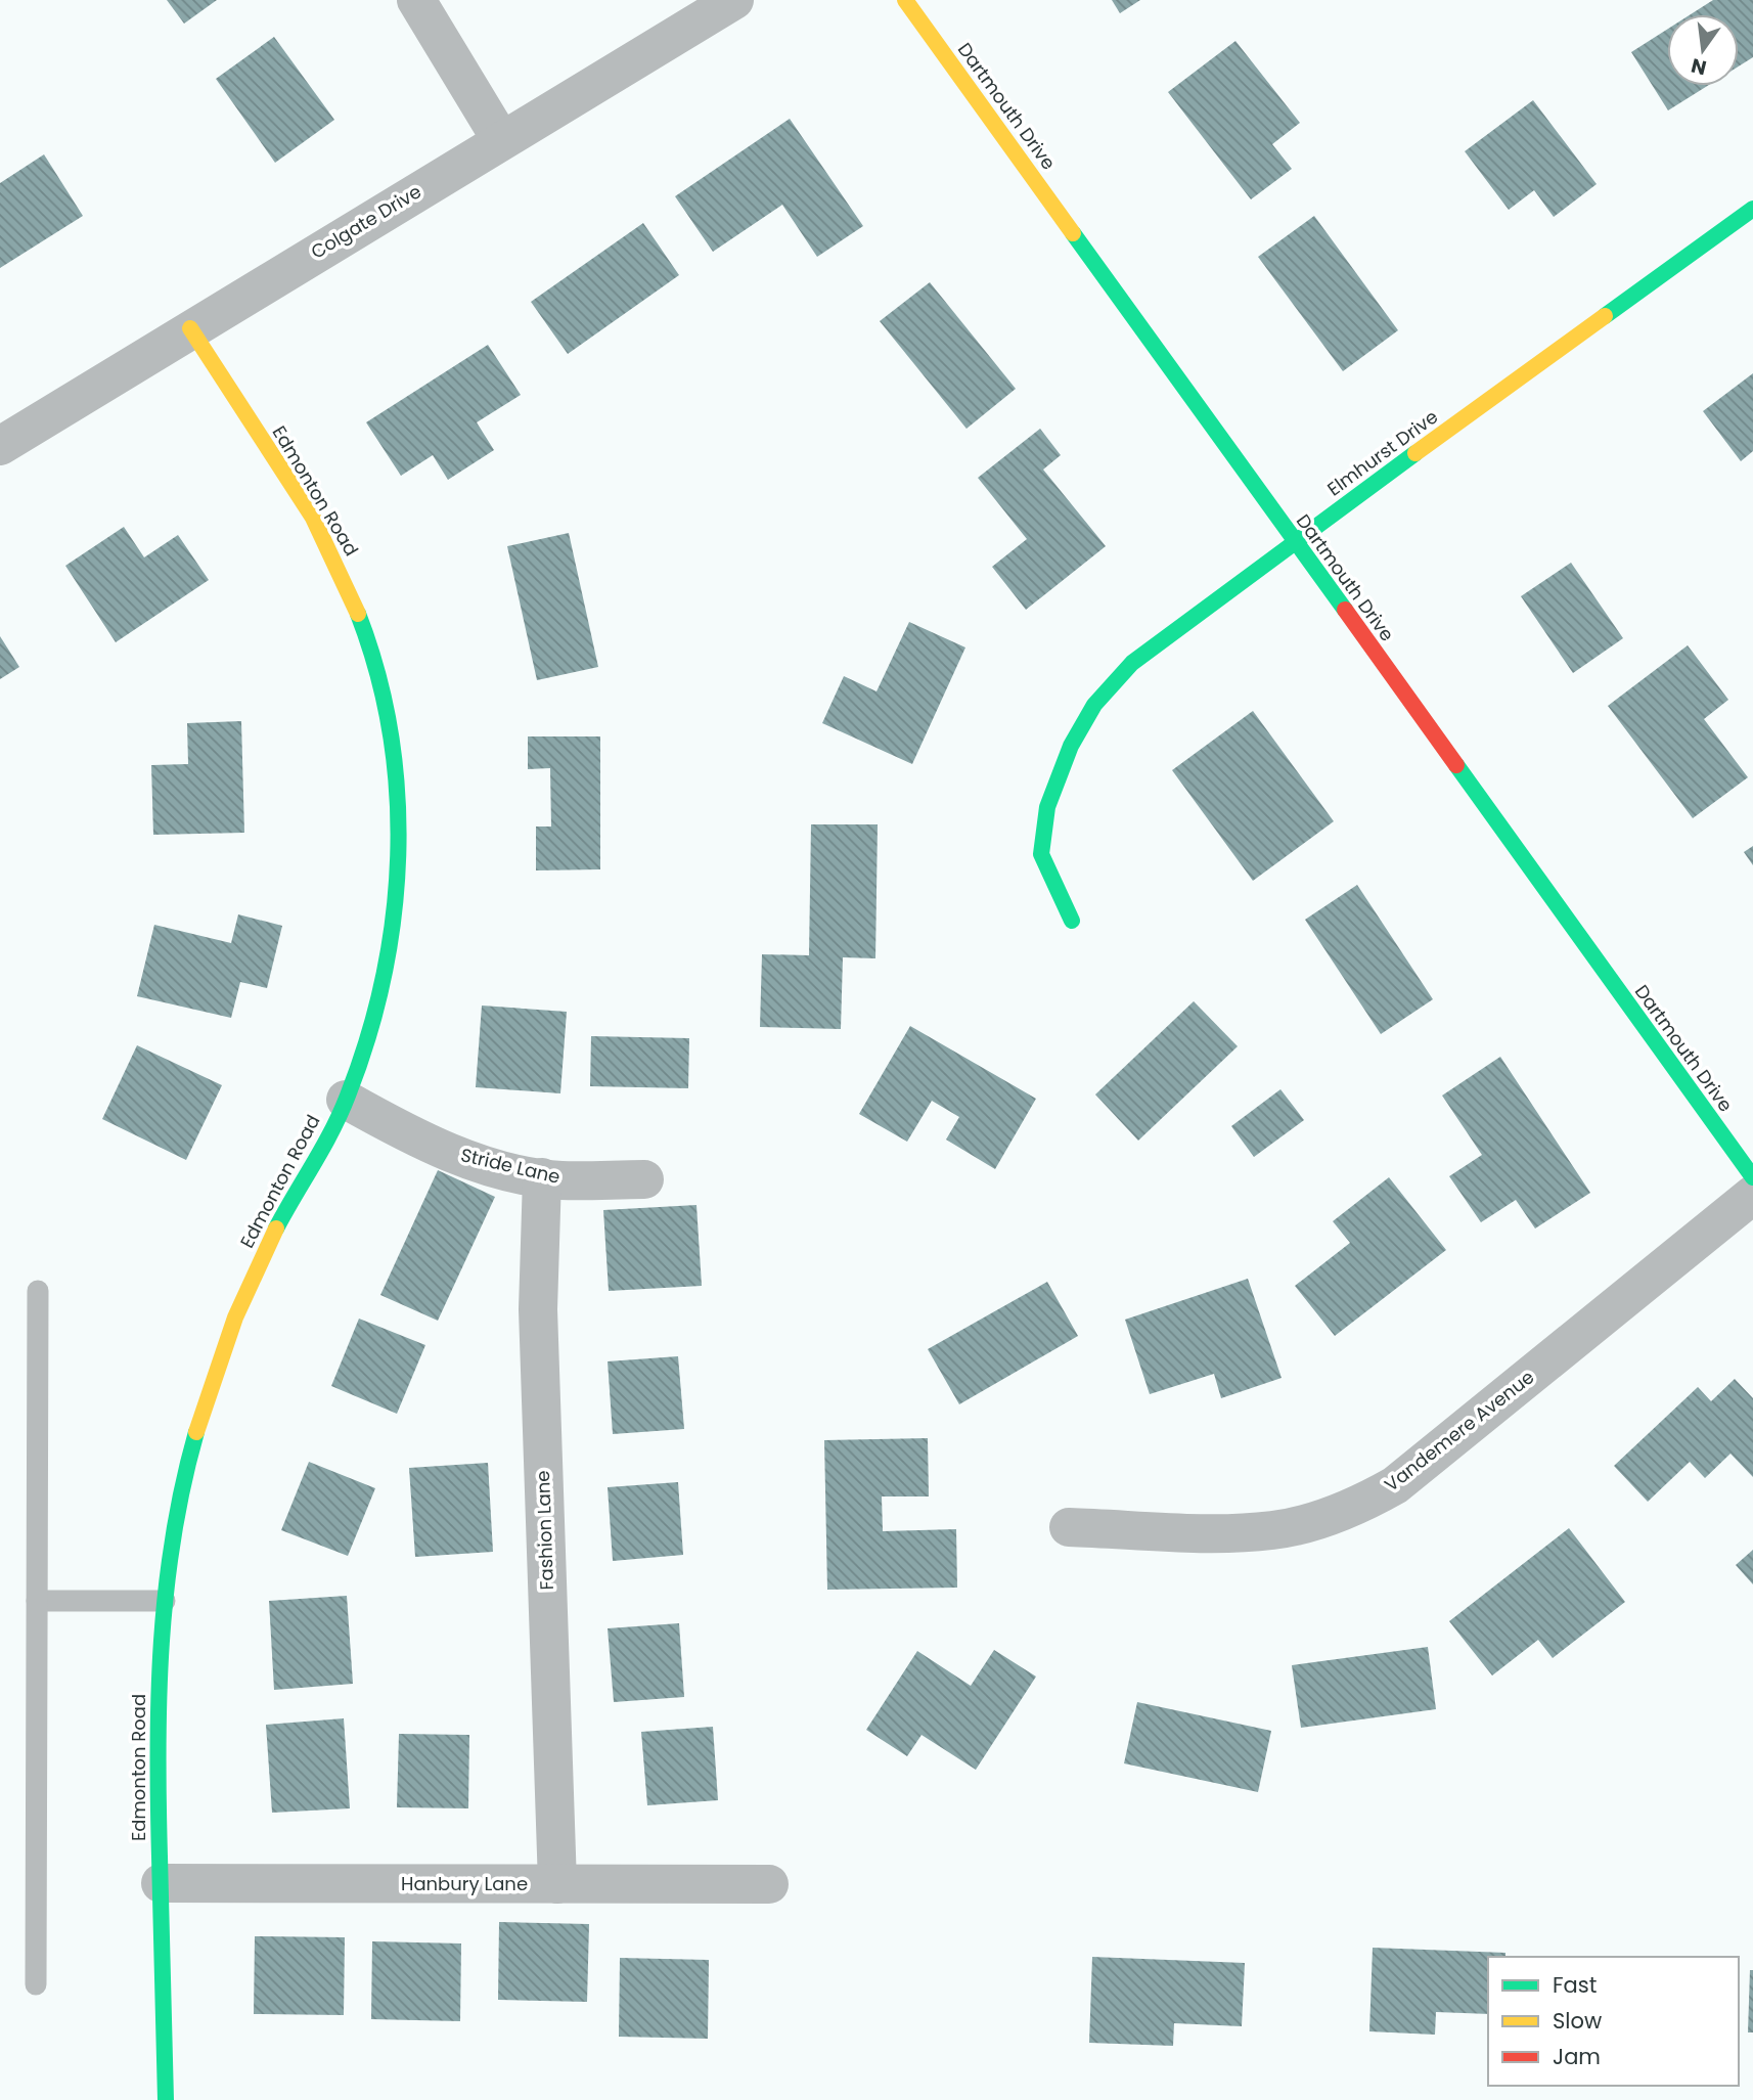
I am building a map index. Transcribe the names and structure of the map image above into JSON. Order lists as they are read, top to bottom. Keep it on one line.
{"streets":{"street":["Dartmouth Drive","Colgate Drive","Elmhurst Drive","Edmonton Road","Stride Lane","Vandemere Avenue","Fashion Lane","Hanbury Lane"]},"crossings":[["Dartmouth Drive","Elmhurst Drive"],["Colgate Drive","Edmonton Road"],["Edmonton Road","Stride Lane"],["Edmonton Road","Hanbury Lane"],["Stride Lane","Fashion Lane"],["Fashion Lane","Hanbury Lane"]],"legend":["Fast","Slow","Jam"],"north":"bottom"}
